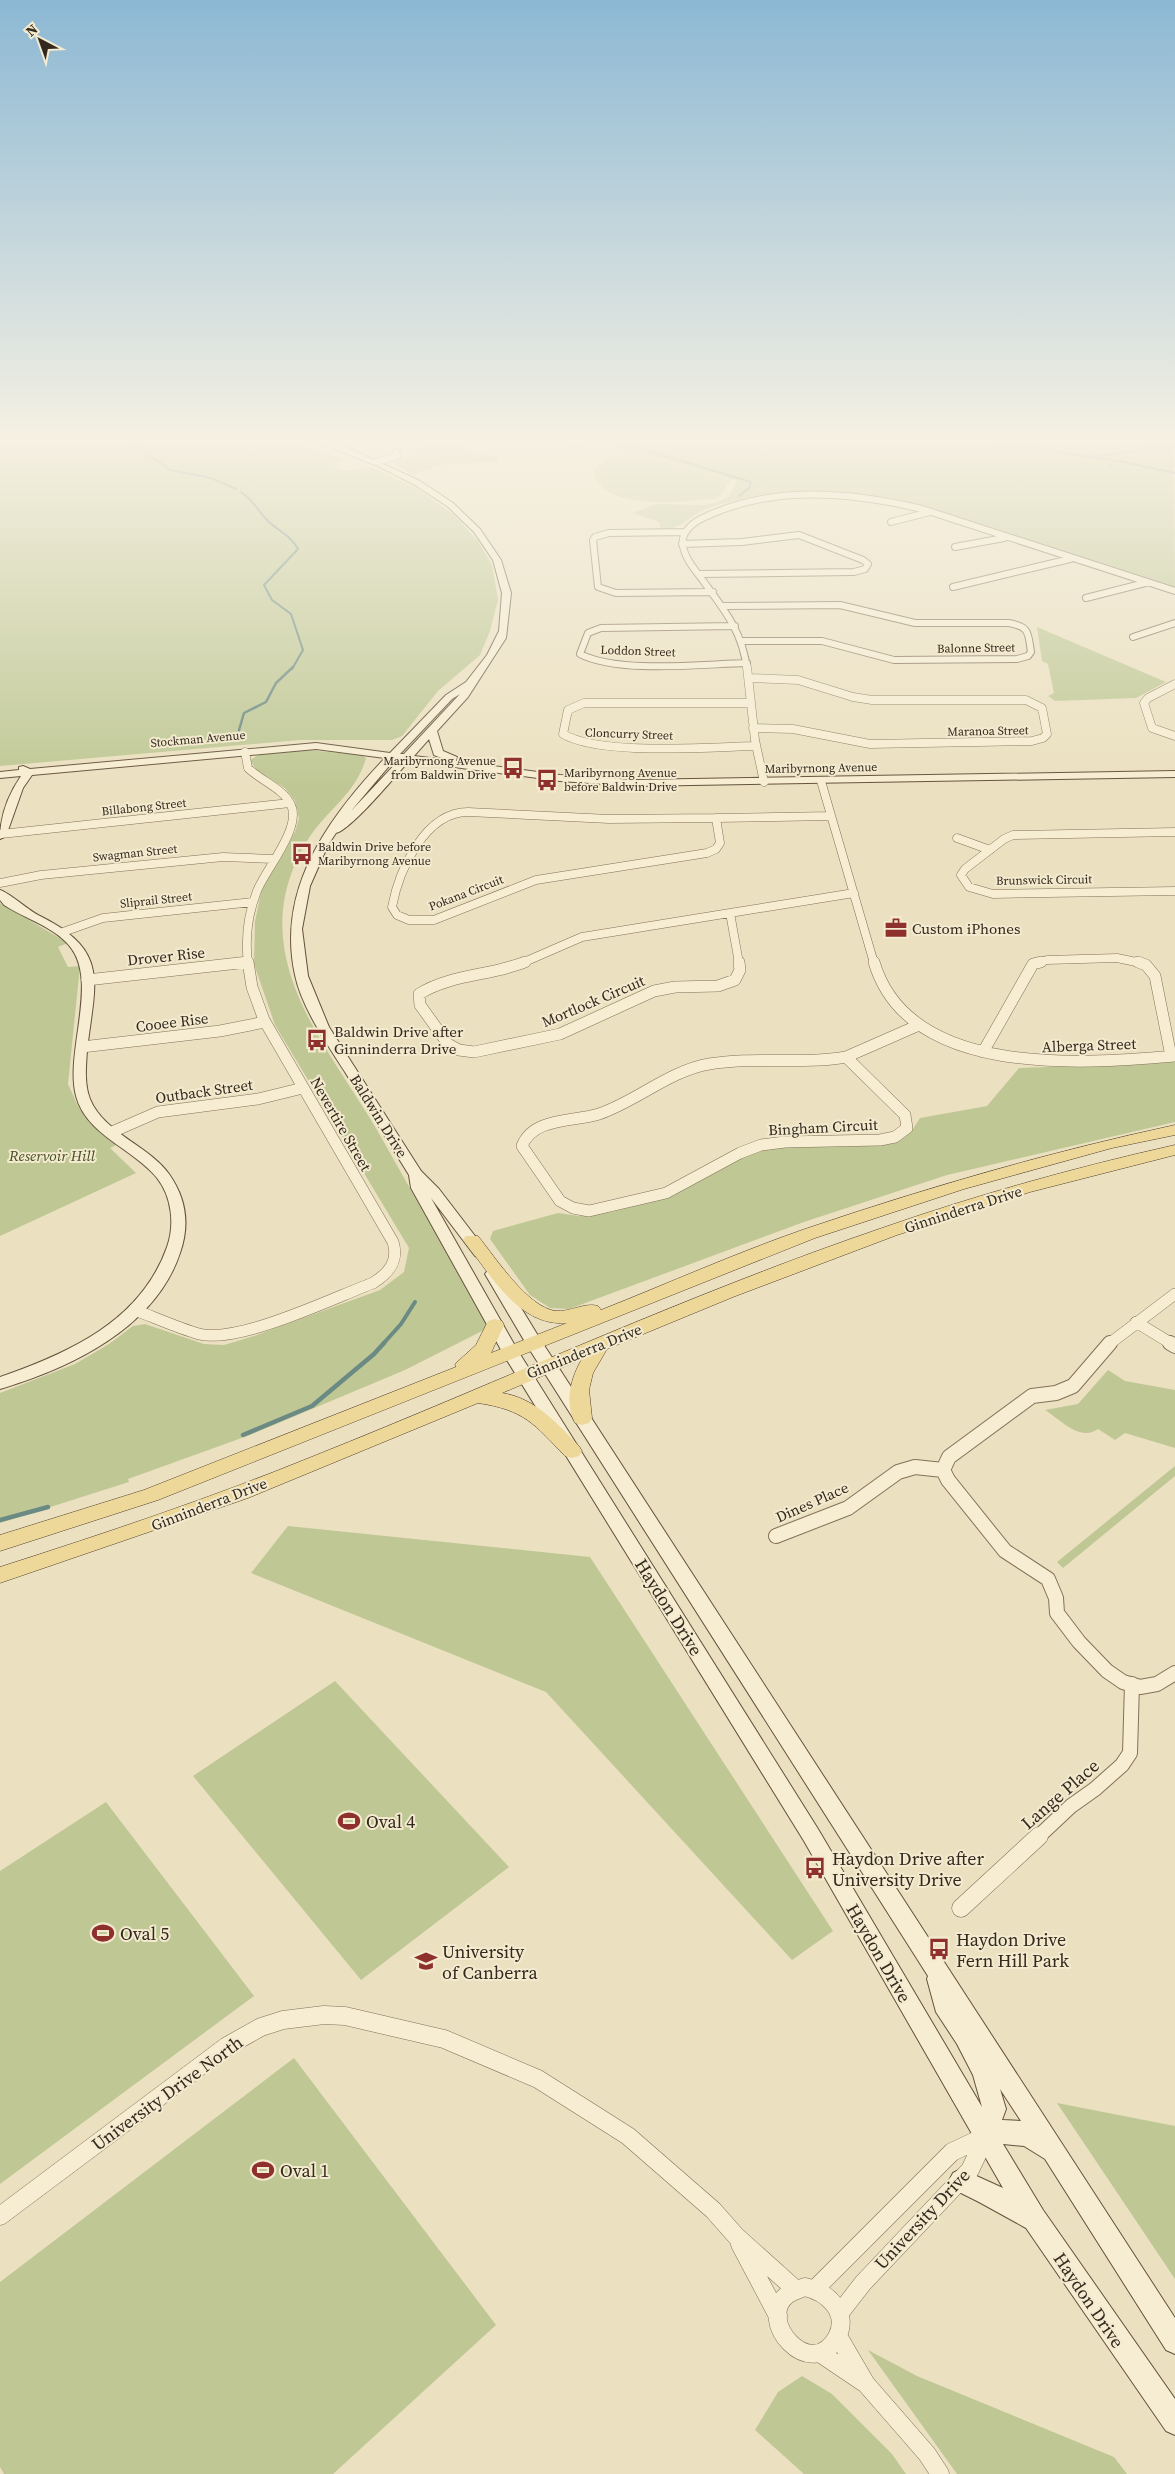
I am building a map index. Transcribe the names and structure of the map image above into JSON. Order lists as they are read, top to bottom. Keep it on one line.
{"streets":{"main road":["Stockman Avenue","Maribyrnong Avenue","Baldwin Drive","Ginninderra Drive","Haydon Drive"],"street":["Balonne Street","Loddon Street","Maranoa Street","Cloncurry Street","Billabong Street","Swagman Street","Brunswick Circuit","Pokana Circuit","Sliprail Street","Drover Rise","Mortlock Circuit","Cooee Rise","Alberga Street","Outback Street","Nevertire Street","Bingham Circuit","Dines Place","Lange Place","University Drive North","University Drive"]},"crossings":[["Stockman Avenue","Maribyrnong Avenue"],["Stockman Avenue","Baldwin Drive"],["Maribyrnong Avenue","Alberga Street"],["Maribyrnong Avenue","Baldwin Drive"],["Billabong Street","Nevertire Street"],["Swagman Street","Nevertire Street"],["Pokana Circuit","Alberga Street"],["Sliprail Street","Nevertire Street"],["Drover Rise","Nevertire Street"],["Mortlock Circuit","Alberga Street"],["Cooee Rise","Nevertire Street"],["Alberga Street","Bingham Circuit"],["Outback Street","Nevertire Street"],["Baldwin Drive","Ginninderra Drive"],["Baldwin Drive","Haydon Drive"],["Ginninderra Drive","Haydon Drive"],["Haydon Drive","University Drive"],["University Drive North","University Drive"]],"parks":["Reservoir Hill"],"places":{"bus stop":["Maribyrnong Avenue from Baldwin Drive","Maribyrnong Avenue before Baldwin Drive","Baldwin Drive before Maribyrnong Avenue","Baldwin Drive after Ginninderra Drive","Haydon Drive after University Drive","Haydon Drive Fern Hill Park"],"office":["Custom iPhones"],"sports":["Oval 4","Oval 5","Oval 1"],"school or university":["University of Canberra"]},"north":"top left"}
